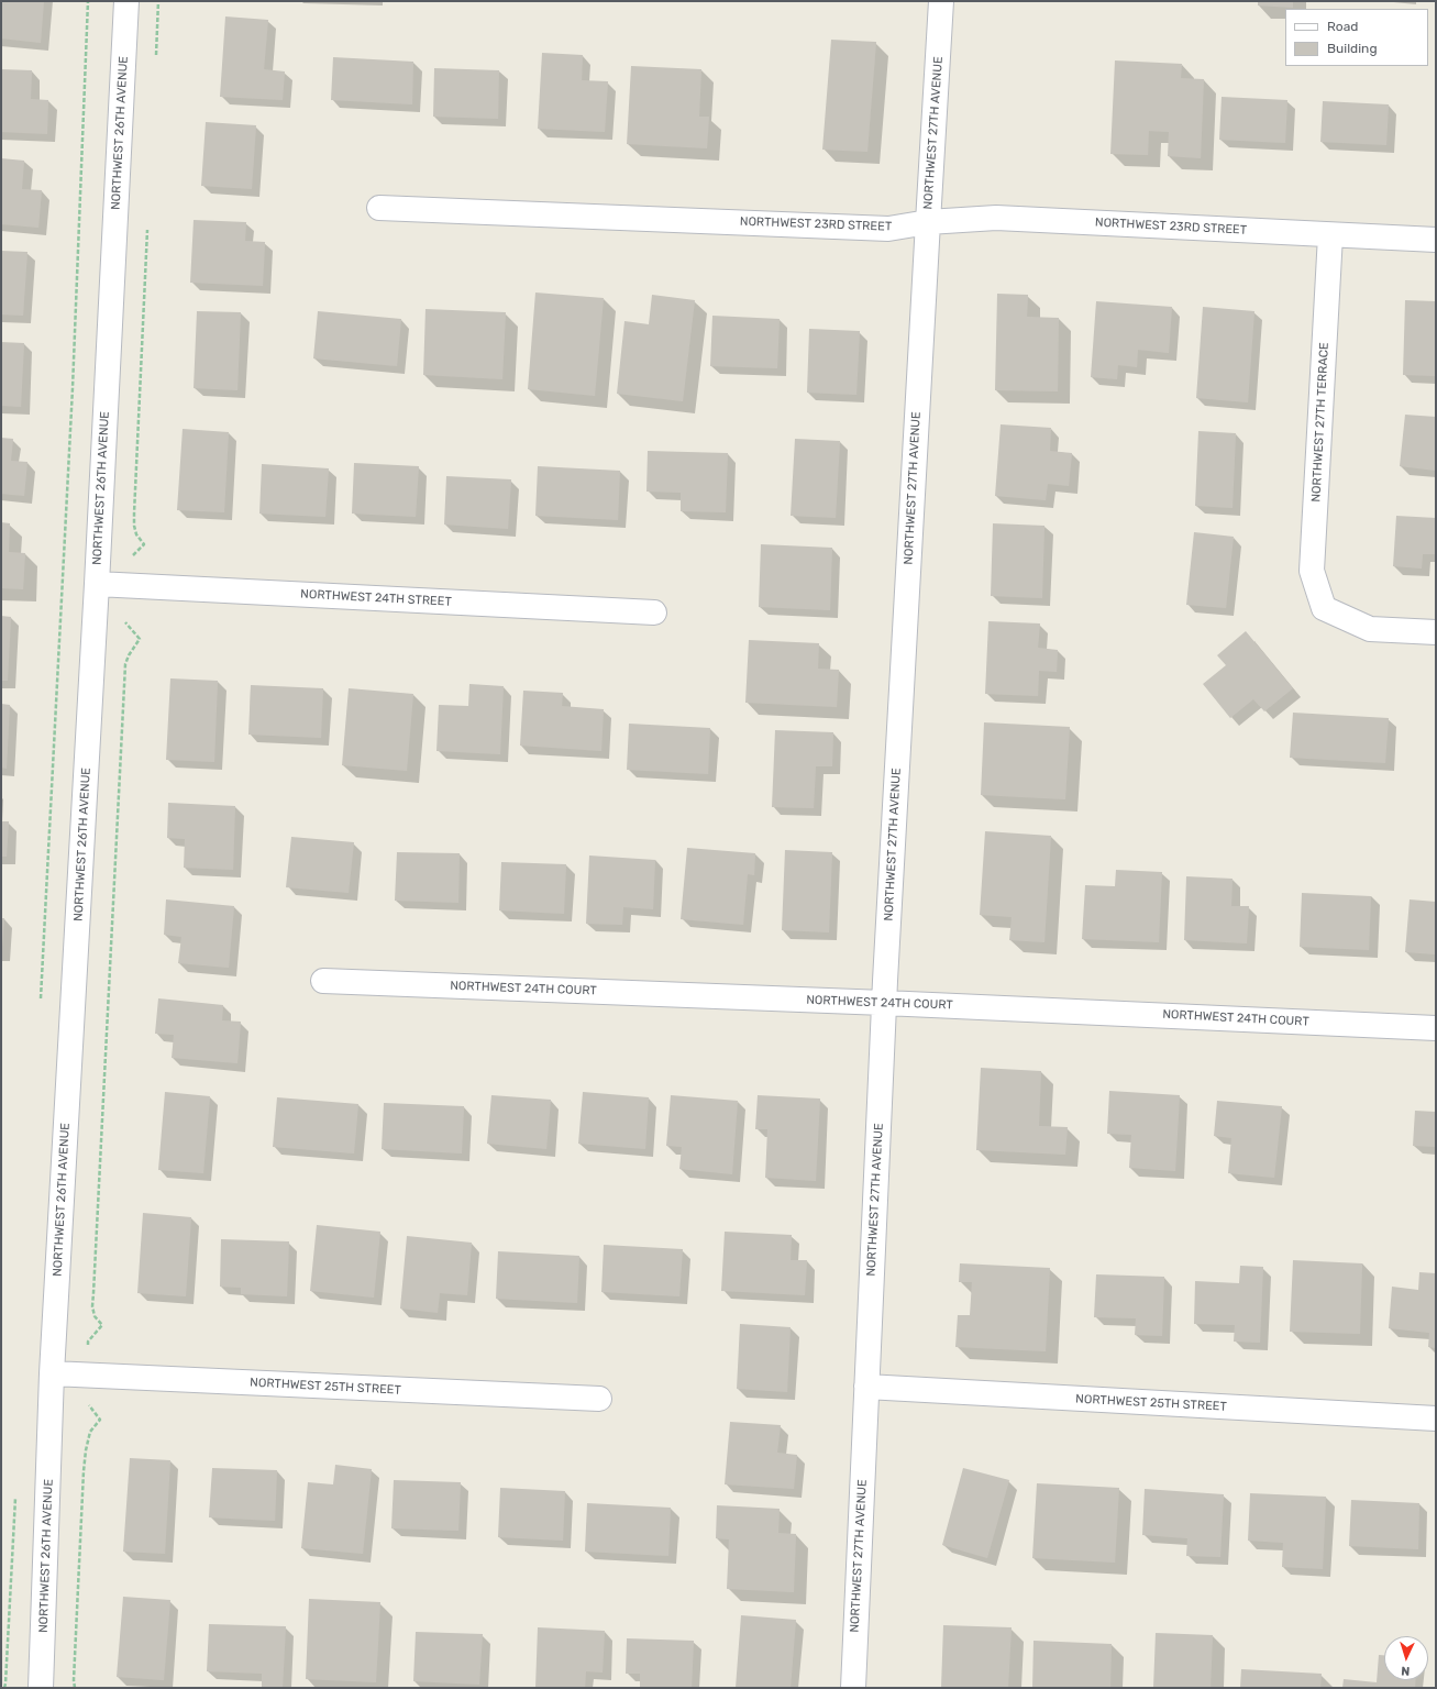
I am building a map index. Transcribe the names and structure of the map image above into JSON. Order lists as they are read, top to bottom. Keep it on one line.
{"streets":{"street":["NORTHWEST 26TH AVENUE","NORTHWEST 27TH AVENUE","NORTHWEST 23RD STREET","NORTHWEST 27TH TERRACE","NORTHWEST 24TH STREET","NORTHWEST 24TH COURT","NORTHWEST 25TH STREET"]},"crossings":[["NORTHWEST 26TH AVENUE","NORTHWEST 24TH STREET"],["NORTHWEST 26TH AVENUE","NORTHWEST 25TH STREET"],["NORTHWEST 27TH AVENUE","NORTHWEST 23RD STREET"],["NORTHWEST 27TH AVENUE","NORTHWEST 24TH COURT"],["NORTHWEST 27TH AVENUE","NORTHWEST 25TH STREET"],["NORTHWEST 23RD STREET","NORTHWEST 27TH TERRACE"]],"legend":["Road","Building"],"north":"bottom"}
